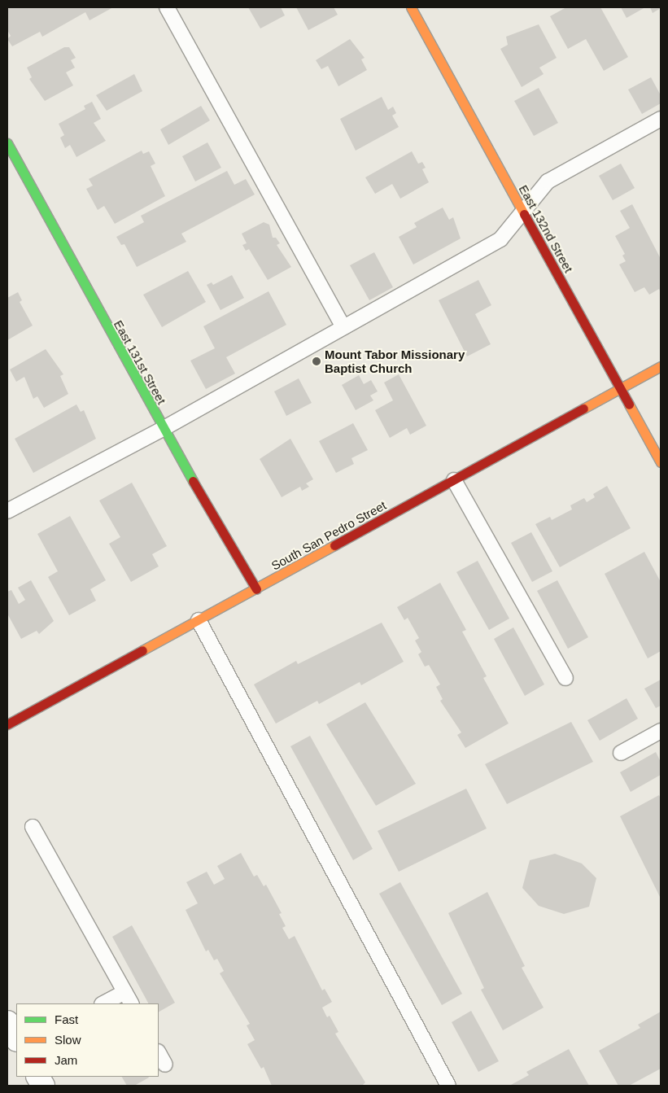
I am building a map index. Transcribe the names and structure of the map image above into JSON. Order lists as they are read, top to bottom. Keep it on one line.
{"streets":{"street":["East 132nd Street","East 131st Street","South San Pedro Street"]},"crossings":[["East 132nd Street","South San Pedro Street"],["East 131st Street","South San Pedro Street"]],"places":["Mount Tabor Missionary Baptist Church"],"legend":["Fast","Slow","Jam"]}
